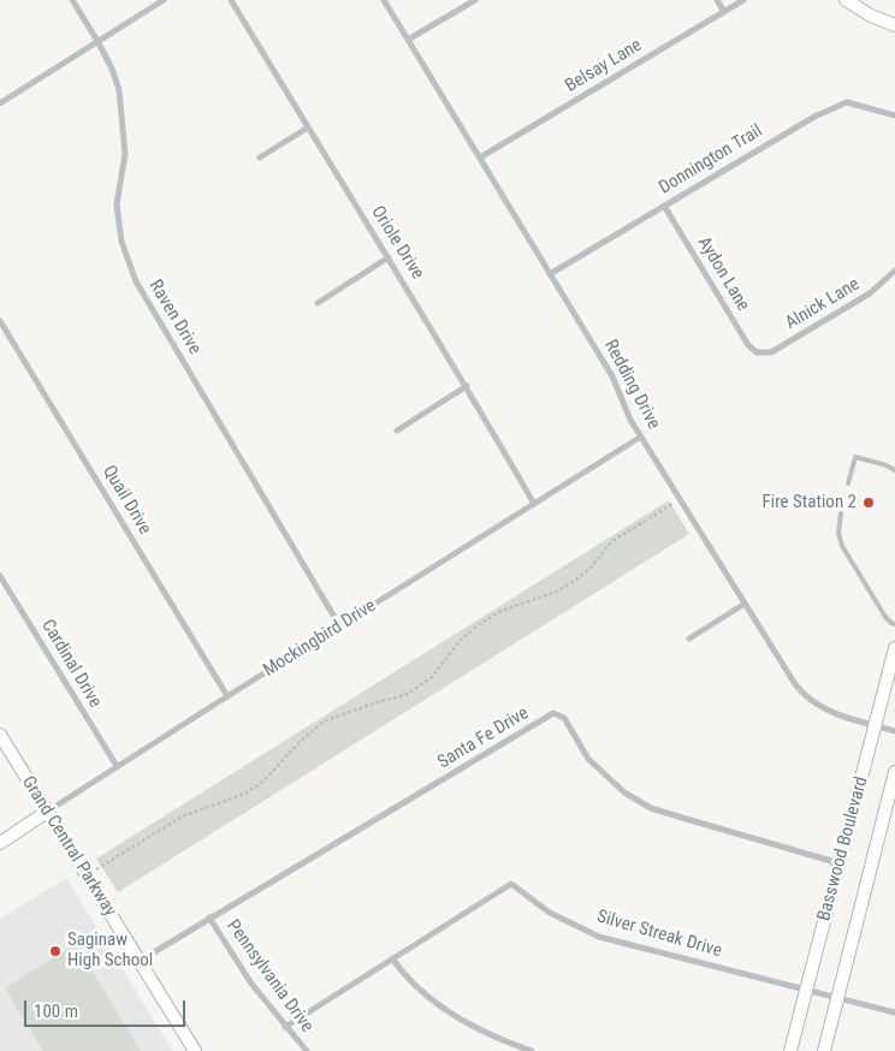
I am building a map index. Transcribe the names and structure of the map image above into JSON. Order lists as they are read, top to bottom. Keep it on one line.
{"streets":{"main road":["Mockingbird Drive","Grand Central Parkway","Basswood Boulevard"],"street":["Belsay Lane","Donnington Trail","Oriole Drive","Aydon Lane","Alnick Lane","Raven Drive","Redding Drive","Quail Drive","Cardinal Drive","Santa Fe Drive","Silver Streak Drive","Pennsylvania Drive"]},"crossings":[["Belsay Lane","Redding Drive"],["Donnington Trail","Aydon Lane"],["Donnington Trail","Redding Drive"],["Oriole Drive","Mockingbird Drive"],["Aydon Lane","Alnick Lane"],["Raven Drive","Mockingbird Drive"],["Redding Drive","Mockingbird Drive"],["Redding Drive","Basswood Boulevard"],["Quail Drive","Mockingbird Drive"],["Mockingbird Drive","Cardinal Drive"],["Mockingbird Drive","Grand Central Parkway"],["Santa Fe Drive","Grand Central Parkway"],["Santa Fe Drive","Basswood Boulevard"],["Santa Fe Drive","Pennsylvania Drive"],["Basswood Boulevard","Silver Streak Drive"],["Silver Streak Drive","Pennsylvania Drive"]],"places":["Fire Station 2","Saginaw High School"],"scale_bar":"100 m"}
